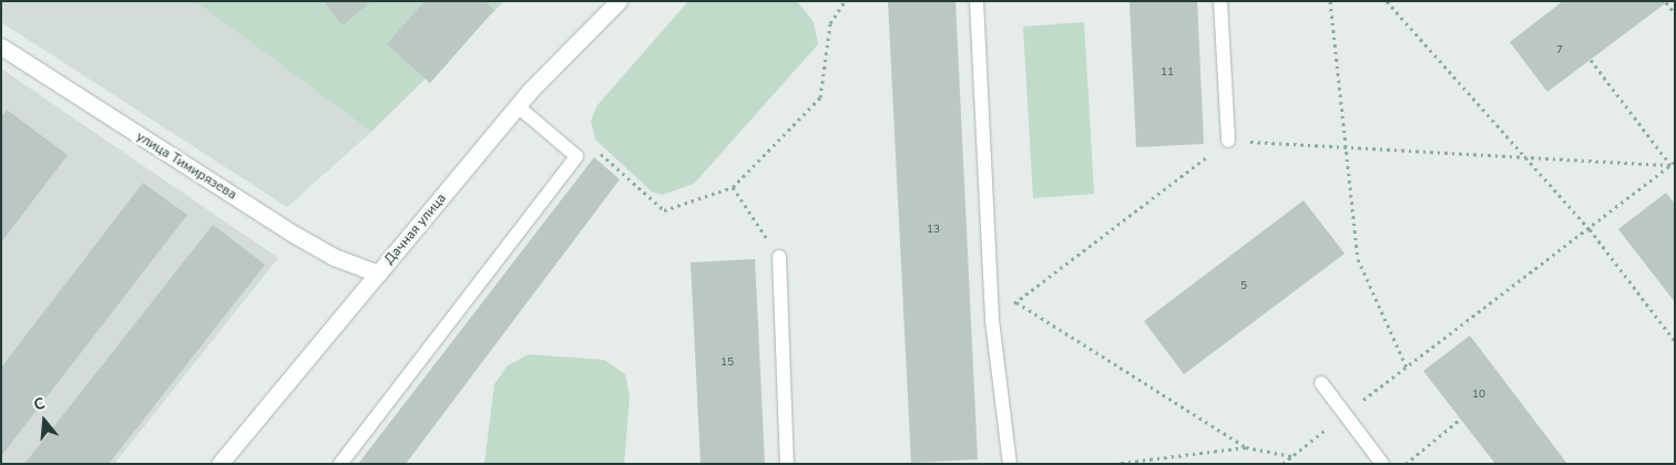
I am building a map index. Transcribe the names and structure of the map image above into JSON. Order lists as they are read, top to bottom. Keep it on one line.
{"streets":{"street":["улица Тимирязева","Дачная улица"]},"crossings":[["улица Тимирязева","Дачная улица"]],"house_numbers":["7","11","13","5","15","10"],"north":"top"}
